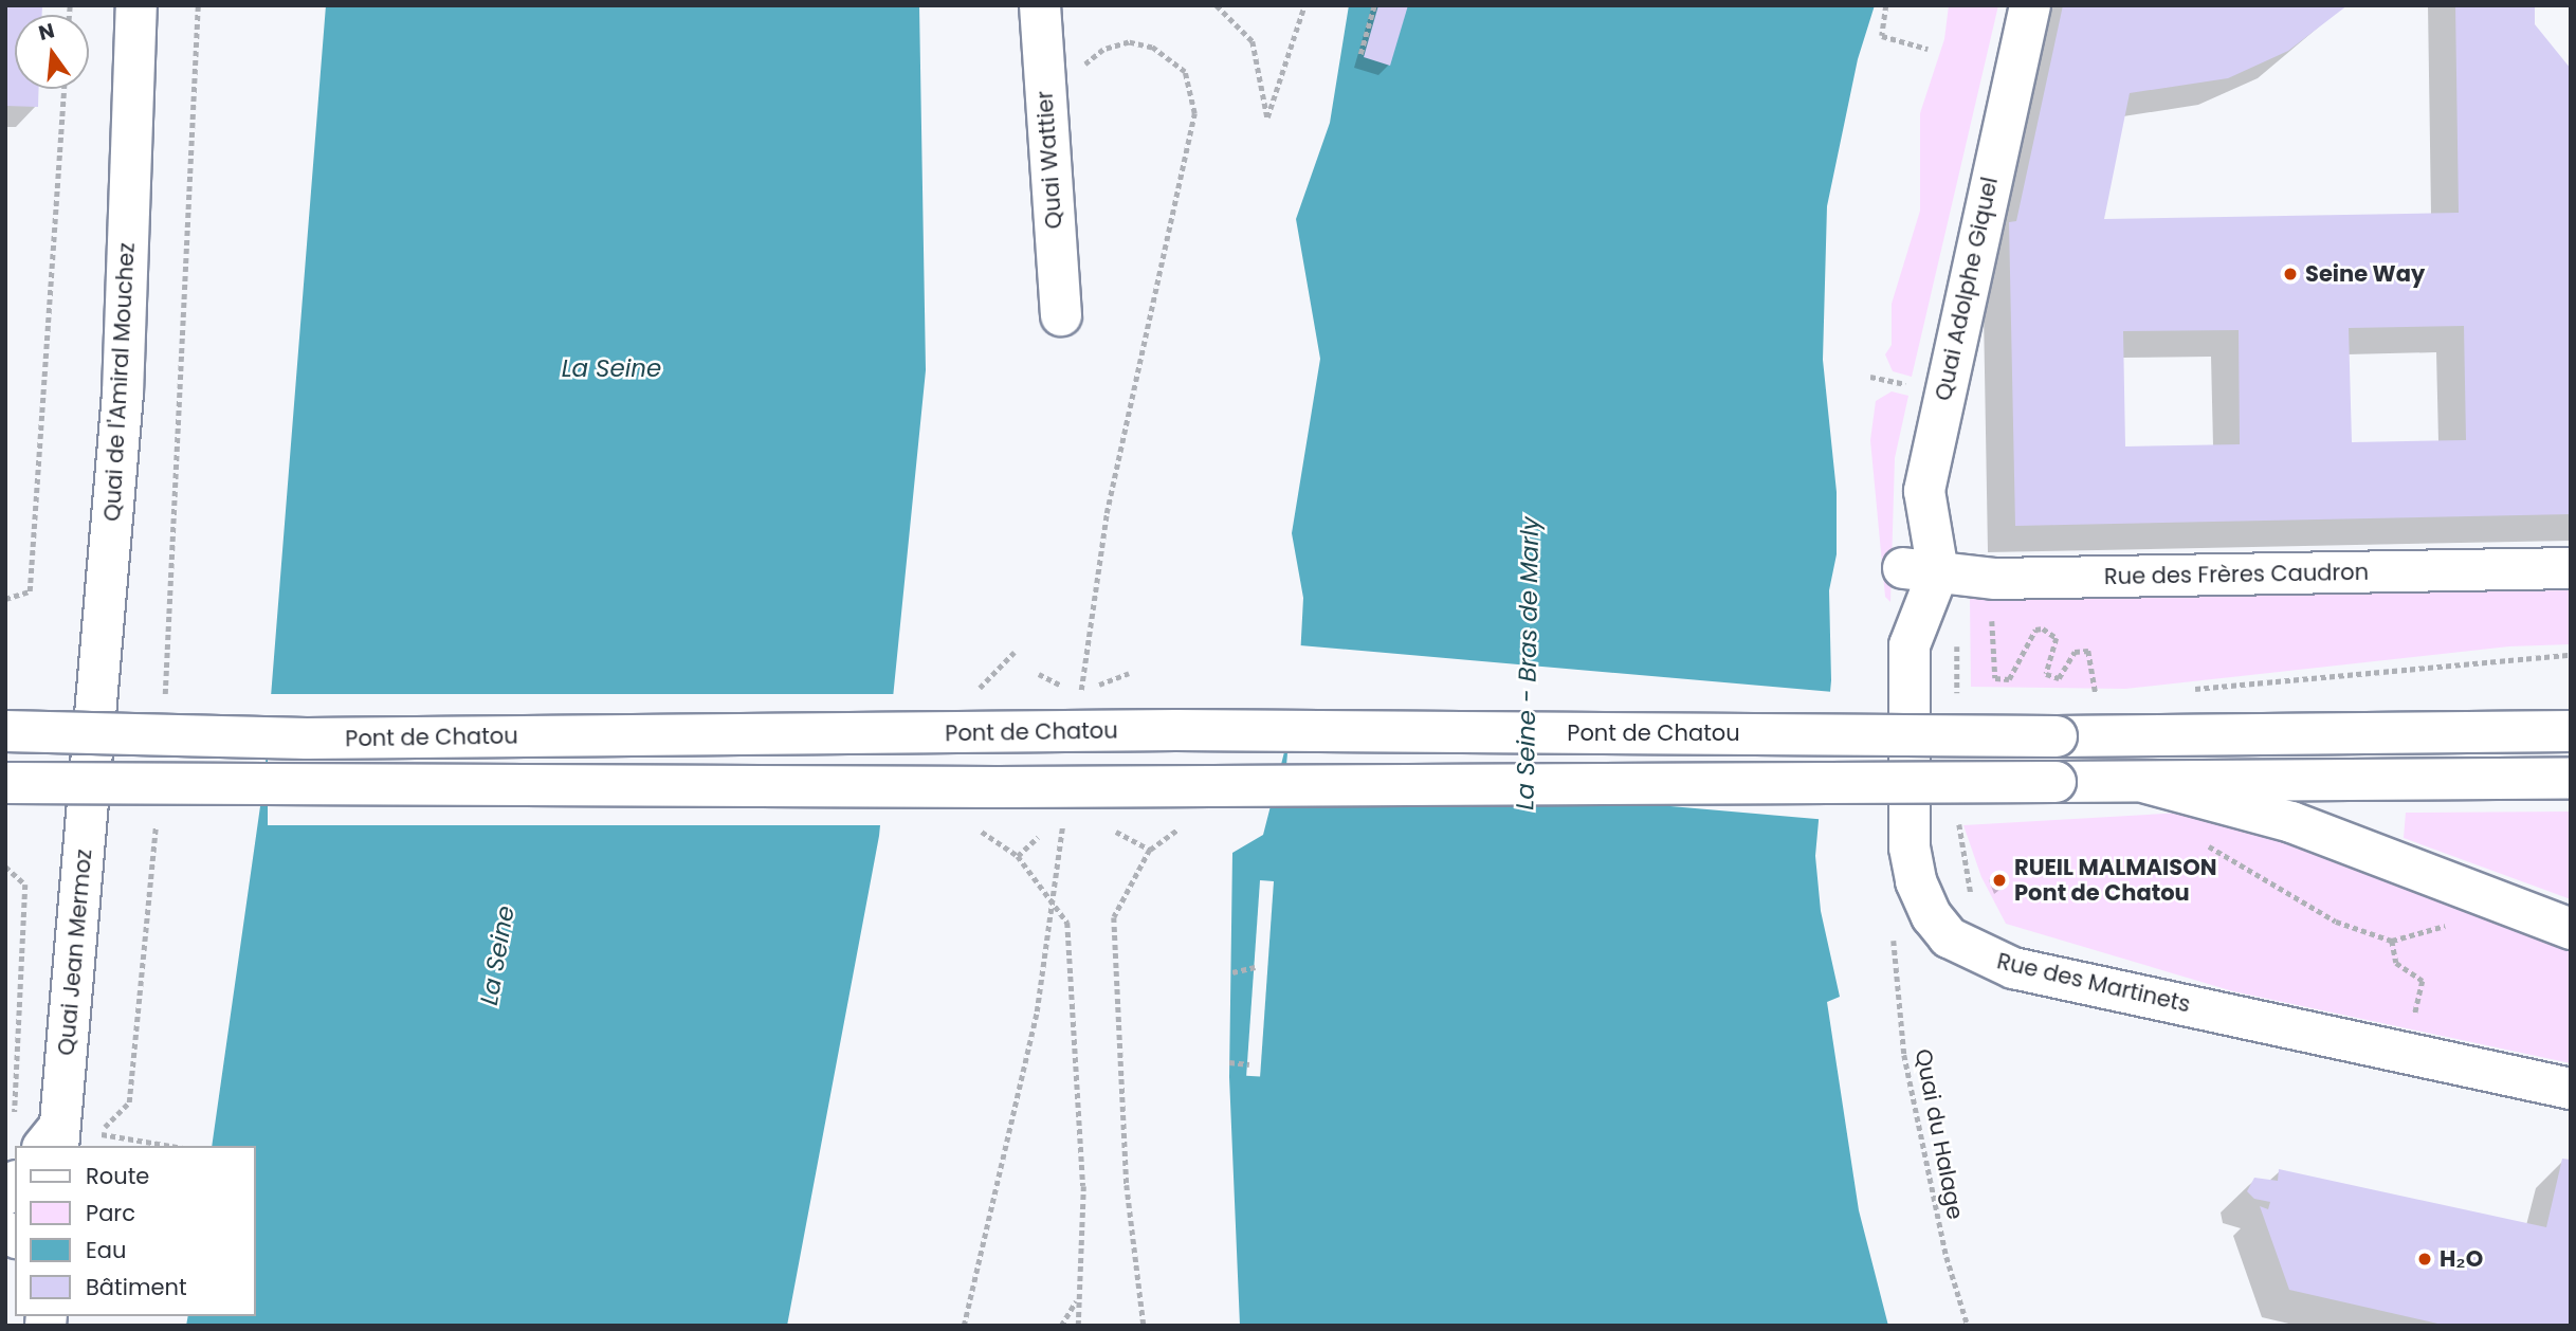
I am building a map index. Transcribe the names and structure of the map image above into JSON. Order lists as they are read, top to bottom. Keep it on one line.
{"streets":{"main road":["Quai Wattier","Quai Adolphe Giquel","Quai de l'Amiral Mouchez","Rue des Frères Caudron","Pont de Chatou","Quai Jean Mermoz","Rue des Martinets"],"path":["Quai du Halage"]},"crossings":[["Quai Adolphe Giquel","Rue des Frères Caudron"],["Quai Adolphe Giquel","Rue des Martinets"],["Quai de l'Amiral Mouchez","Quai Jean Mermoz"],["Rue des Frères Caudron","Rue des Martinets"]],"water":["La Seine","La Seine - Bras de Marly"],"places":["Seine Way","RUEIL MALMAISON Pont de Chatou","H₂O"],"legend":["Route","Parc","Eau","Bâtiment"],"north":"top"}
